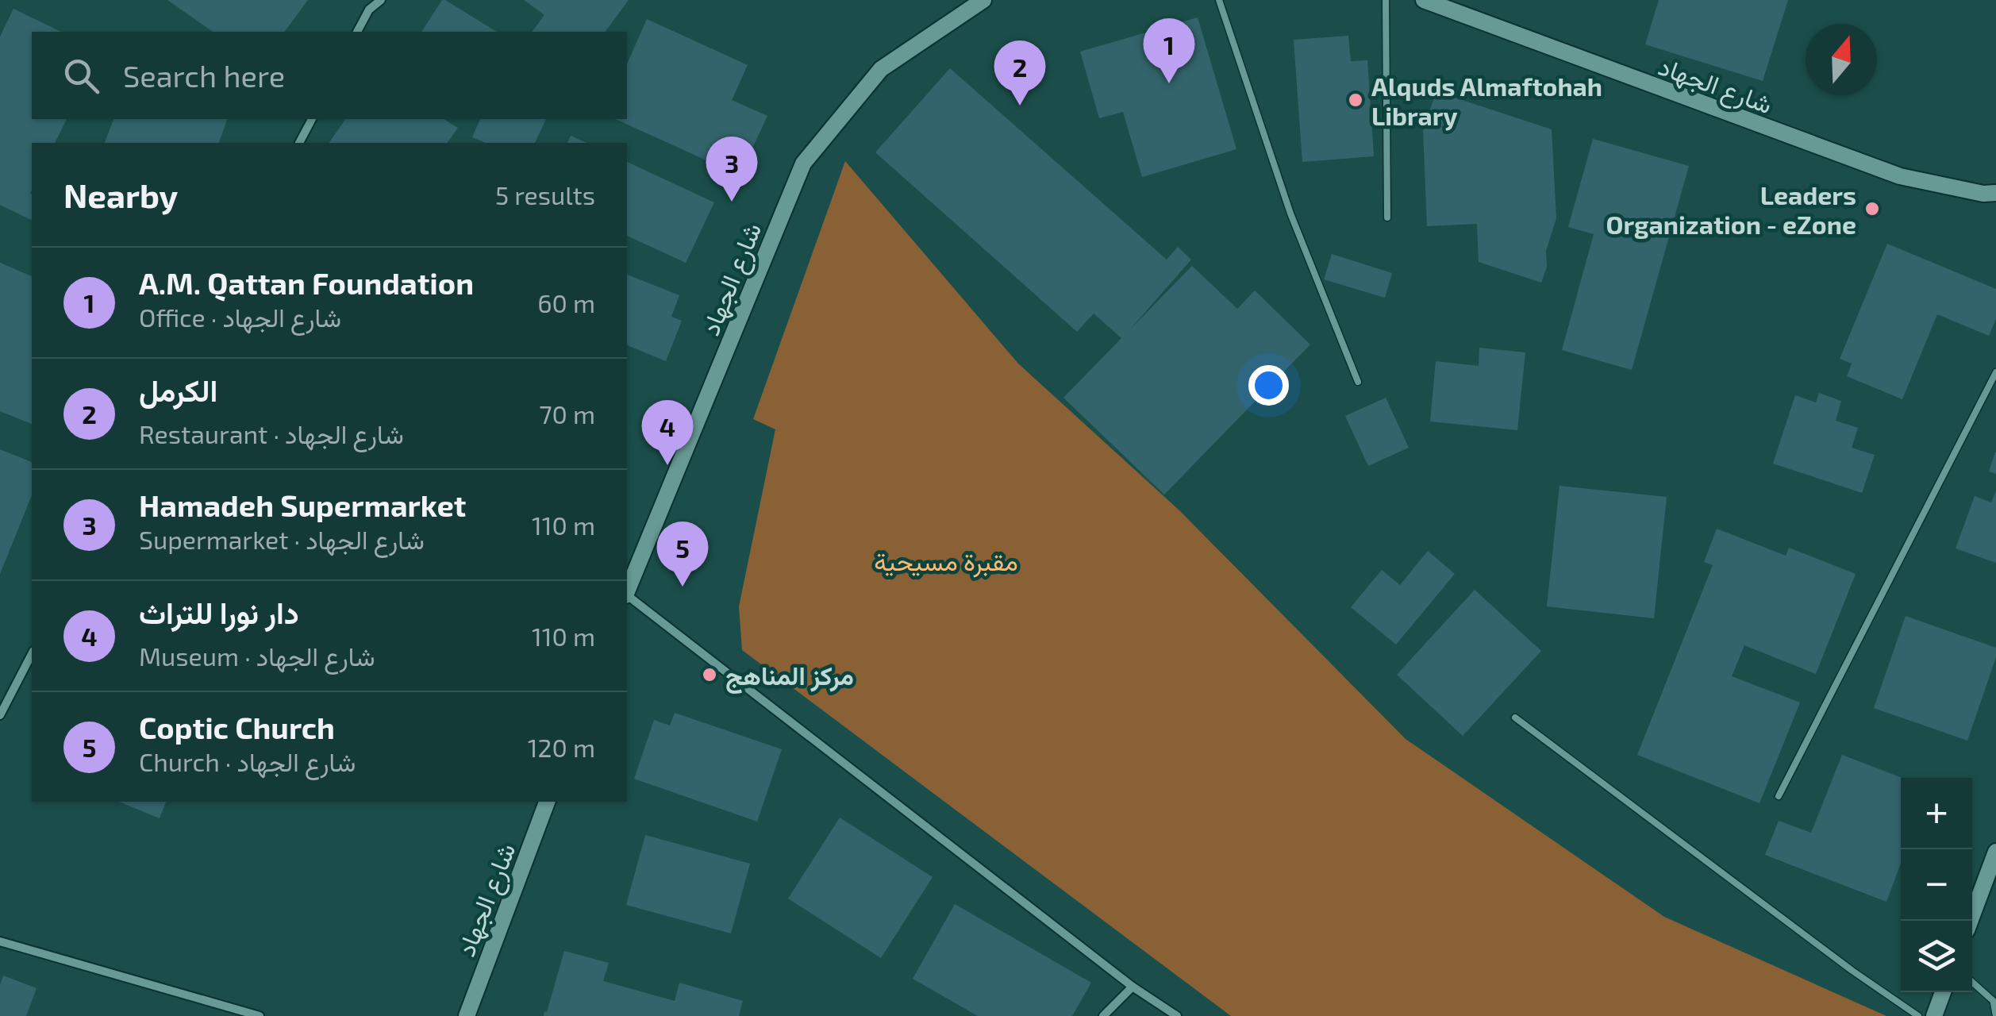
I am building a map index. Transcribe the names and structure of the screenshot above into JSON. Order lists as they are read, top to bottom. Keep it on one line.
{"streets":{"street":["شارع الجهاد"]},"parks":["مقبرة مسيحية"],"places":["Alquds Almaftohah Library","Leaders Organization - eZone","مركز المناهج"],"north":"top","page":{"pins":["1","2","3","4","5"],"search":"Search here","heading":["Nearby","5 results"],"list":[{"mark":"1","name":"A.M. Qattan Foundation","note":"Office · شارع الجهاد","value":"60 m"},{"mark":"2","name":"الكرمل","note":"Restaurant · شارع الجهاد","value":"70 m"},{"mark":"3","name":"Hamadeh Supermarket","note":"Supermarket · شارع الجهاد","value":"110 m"},{"mark":"4","name":"دار نورا للتراث","note":"Museum · شارع الجهاد","value":"110 m"},{"mark":"5","name":"Coptic Church","note":"Church · شارع الجهاد","value":"120 m"}],"map_buttons":["+","−"]}}
